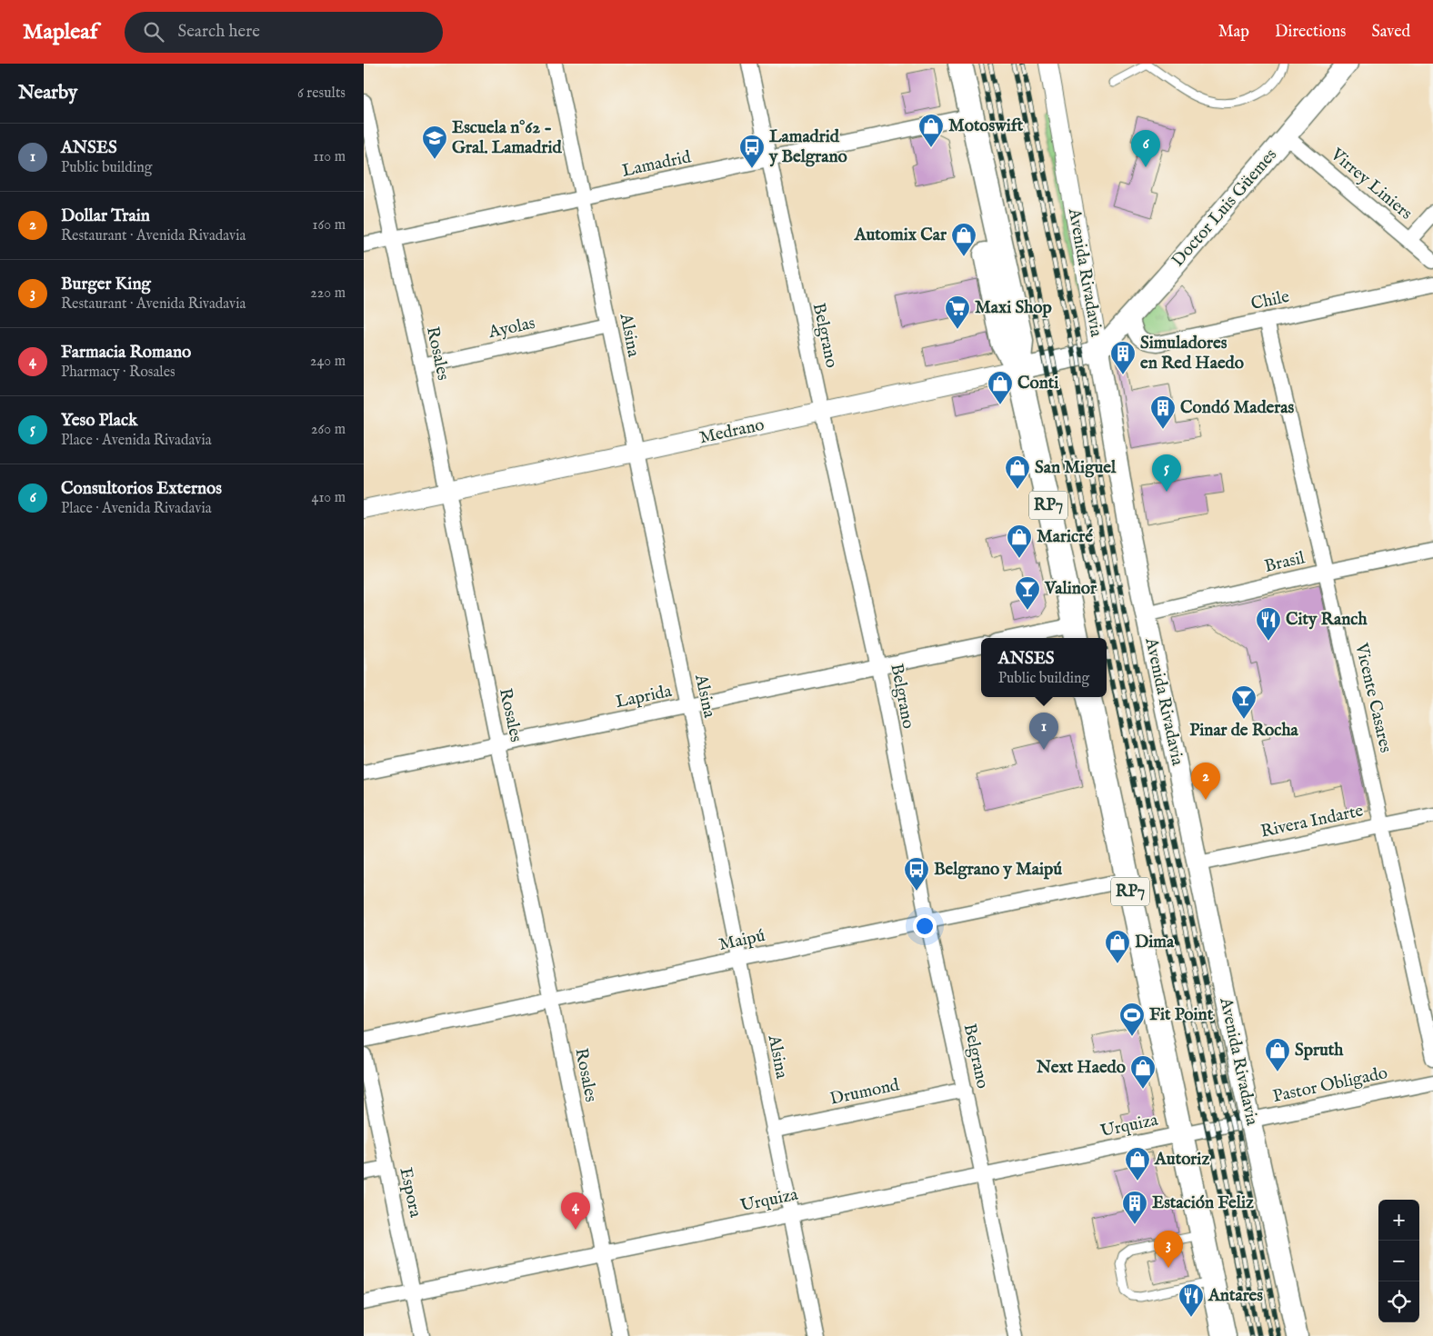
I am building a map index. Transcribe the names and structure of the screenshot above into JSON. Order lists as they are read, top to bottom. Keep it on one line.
{"streets":{"main road":["Doctor Luis Güemes","Avenida Rivadavia","Medrano","RP7"],"street":["Lamadrid","Virrey Liniers","Chile","Ayolas","Alsina","Belgrano","Rosales","Brasil","Laprida","Vicente Casares","Rivera Indarte","Maipú","Pastor Obligado","Drumond","Urquiza","Espora"]},"crossings":[["Lamadrid","Alsina"],["Lamadrid","Belgrano"],["Lamadrid","Rosales"],["Lamadrid","RP7"],["Virrey Liniers","Doctor Luis Güemes"],["Doctor Luis Güemes","Avenida Rivadavia"],["Doctor Luis Güemes","Chile"],["Doctor Luis Güemes","Medrano"],["Avenida Rivadavia","Medrano"],["Avenida Rivadavia","Brasil"],["Avenida Rivadavia","Rivera Indarte"],["Avenida Rivadavia","Pastor Obligado"],["Chile","Vicente Casares"],["Ayolas","Alsina"],["Ayolas","Rosales"],["Alsina","Medrano"],["Alsina","Laprida"],["Alsina","Maipú"],["Alsina","Drumond"],["Alsina","Urquiza"],["Belgrano","Medrano"],["Belgrano","Laprida"],["Belgrano","Maipú"],["Belgrano","Drumond"],["Belgrano","Urquiza"],["Rosales","Medrano"],["Rosales","Laprida"],["Rosales","Maipú"],["Rosales","Urquiza"],["Medrano","RP7"],["RP7","Maipú"],["RP7","Pastor Obligado"],["RP7","Urquiza"],["Brasil","Vicente Casares"],["Vicente Casares","Rivera Indarte"],["Pastor Obligado","Urquiza"],["Urquiza","Espora"]],"places":{"shop":["Motoswift","Automix Car","Conti","San Miguel","Maricré","Dima","Spruth","Next Haedo","Autoriz"],"school or university":["Escuela n°62 - Gral. Lamadrid"],"bus stop":["Lamadrid y Belgrano","Belgrano y Maipú"],"supermarket":["Maxi Shop"],"building":["Simuladores en Red Haedo","Condó Maderas","Estación Feliz"],"bar":["Valinor","Pinar de Rocha"],"restaurant":["City Ranch","Antares"],"sports":["Fit Point"]},"page":{"header":"Mapleaf","search":"Search here","nav":["Map","Directions","Saved"],"heading":["Nearby","6 results"],"list":[{"mark":"1","name":"ANSES","note":"Public building","value":"110 m"},{"mark":"2","name":"Dollar Train","note":"Restaurant · Avenida Rivadavia","value":"160 m"},{"mark":"3","name":"Burger King","note":"Restaurant · Avenida Rivadavia","value":"220 m"},{"mark":"4","name":"Farmacia Romano","note":"Pharmacy · Rosales","value":"240 m"},{"mark":"5","name":"Yeso Plack","note":"Place · Avenida Rivadavia","value":"260 m"},{"mark":"6","name":"Consultorios Externos","note":"Place · Avenida Rivadavia","value":"410 m"}],"pins":["6","5","1","2","4","3"],"popup":["ANSES","Public building"],"map_buttons":["+","−"]}}
